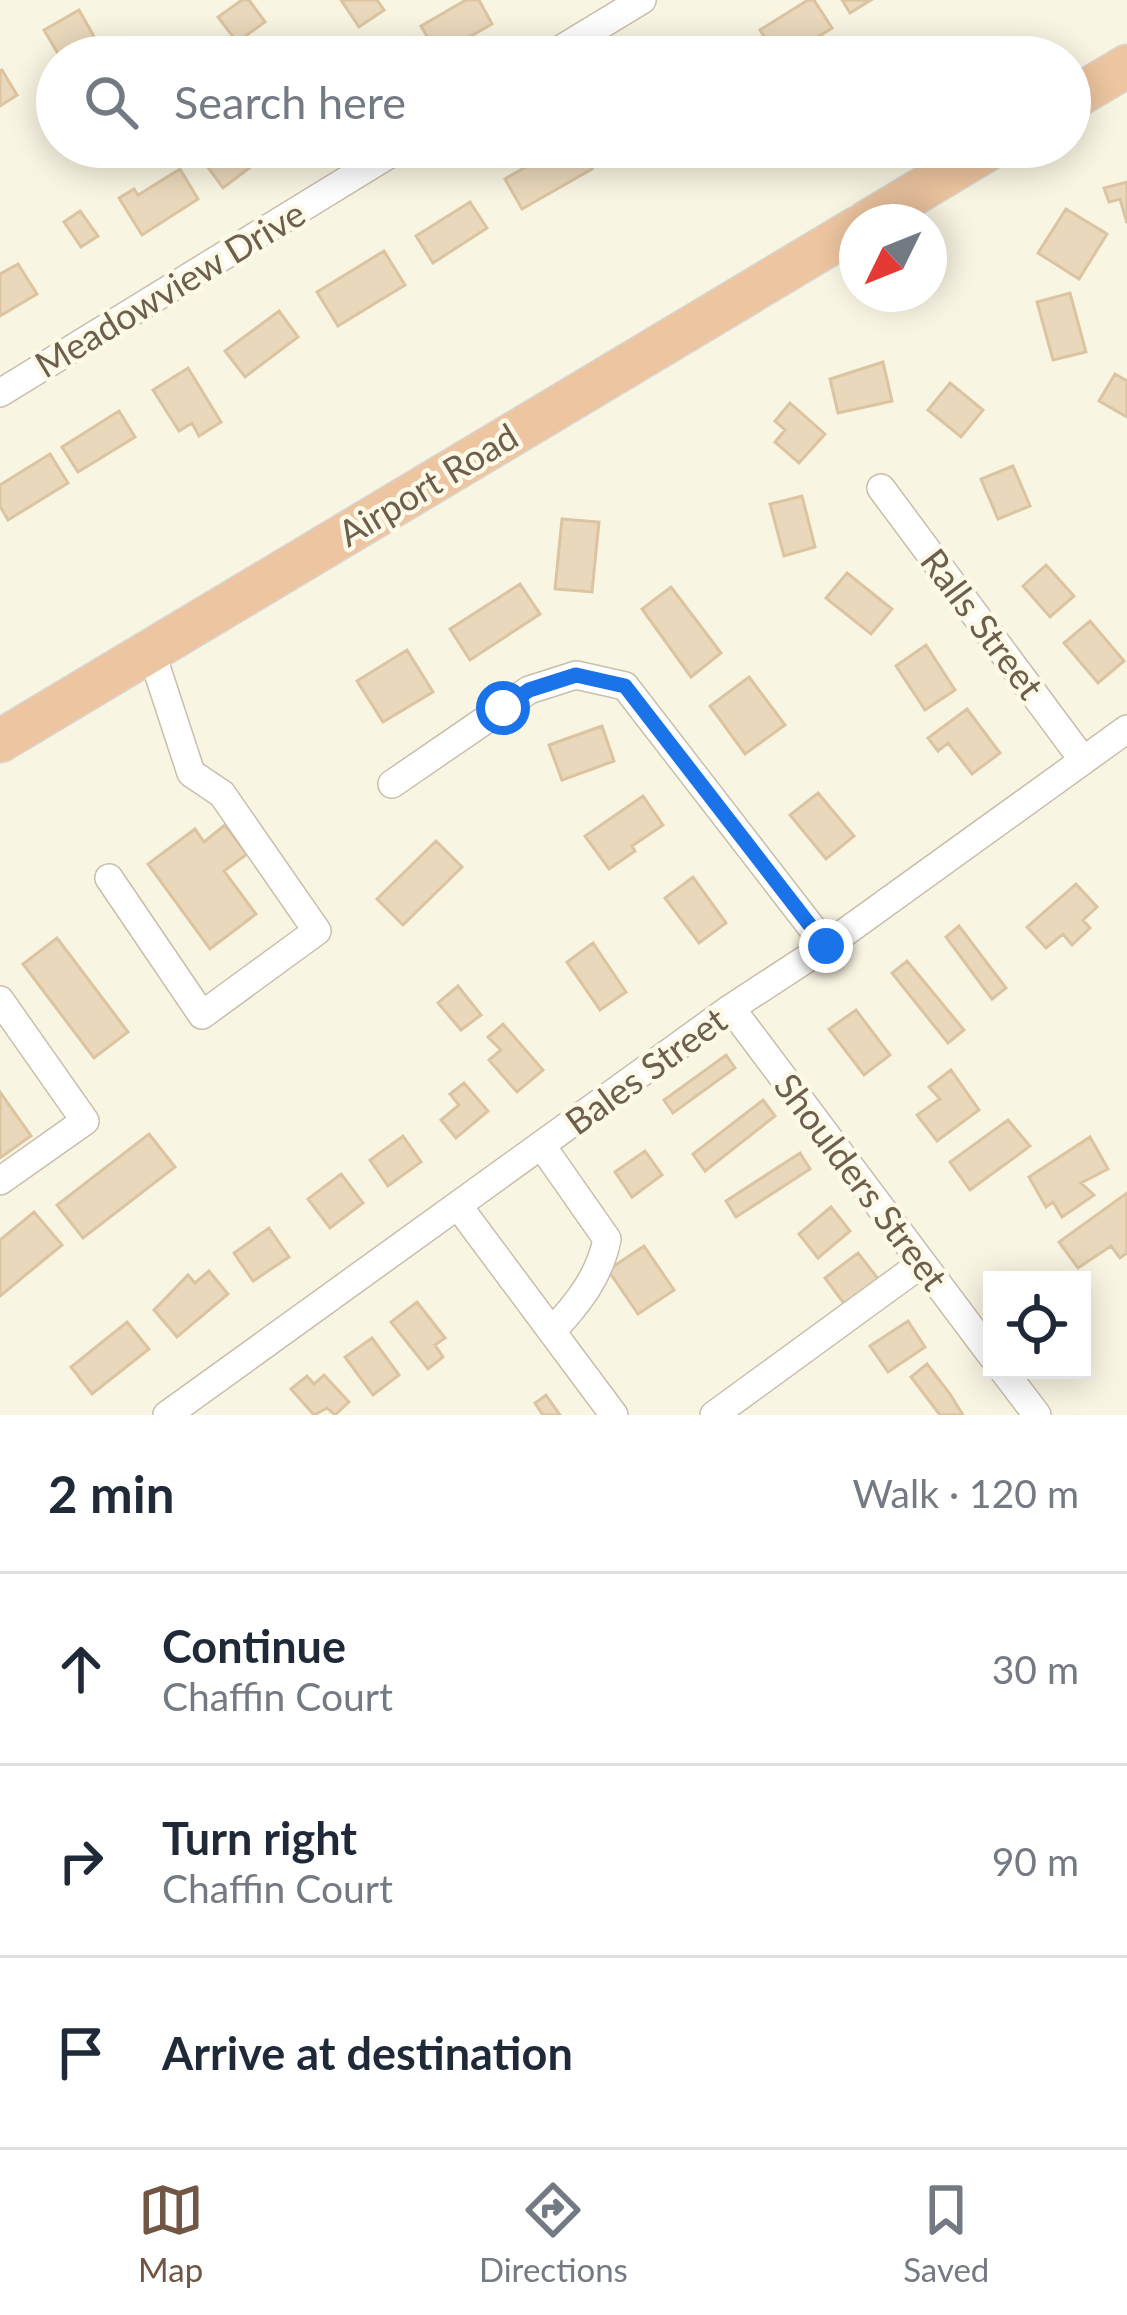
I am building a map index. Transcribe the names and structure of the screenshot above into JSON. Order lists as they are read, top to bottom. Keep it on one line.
{"streets":{"highway":["Airport Road"],"street":["Meadowview Drive","Ralls Street","Bales Street","Shoulders Street"]},"crossings":[["Ralls Street","Bales Street"],["Bales Street","Shoulders Street"]],"north":"bottom left","page":{"search":"Search here","heading":["2 min","Walk · 120 m"],"list":[["Continue","Chaffin Court","30 m"],["Turn right","Chaffin Court","90 m"],"Arrive at destination"],"nav":["Map","Directions","Saved"]}}
